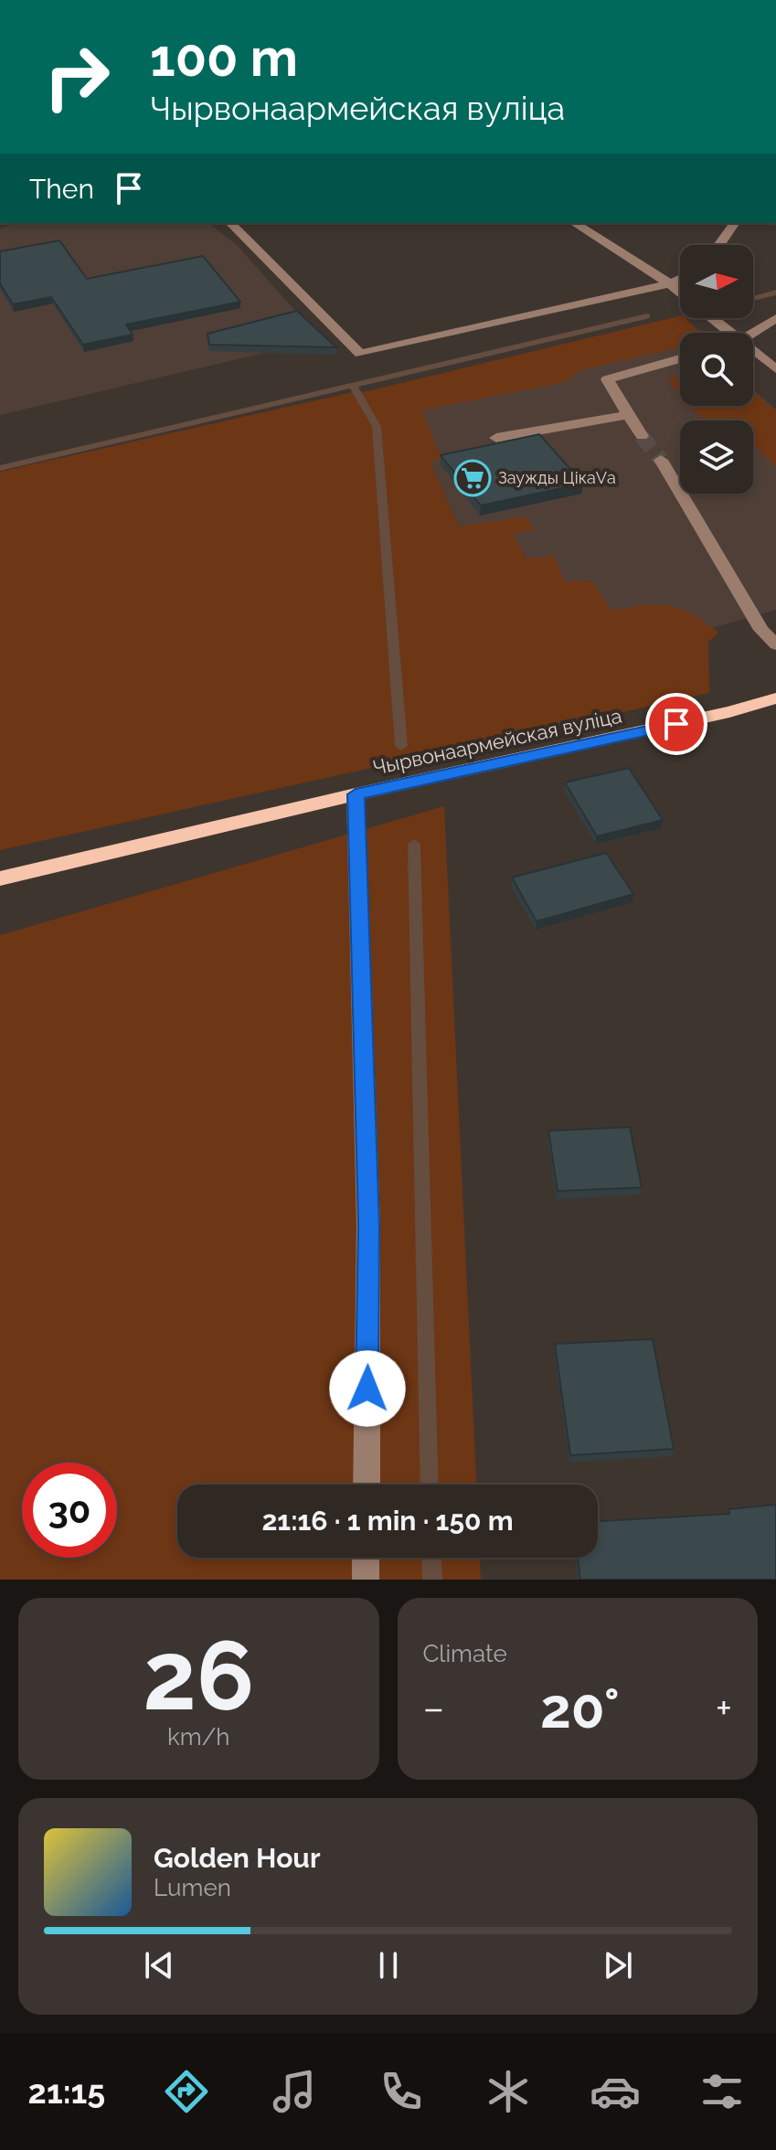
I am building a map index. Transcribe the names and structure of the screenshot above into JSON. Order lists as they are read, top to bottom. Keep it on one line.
{"streets":{"main road":["Чырвонаармейская вуліца"]},"places":{"supermarket":["Заужды ЦікаVа"]},"north":"right","page":{"turn":["100 m","Чырвонаармейская вуліца"],"then":"Then","limit":"30","trip":"21:16 · 1 min · 150 m","tile":[["26","km/h"],"Climate"],"heat":["−","20°","+"],"song":["Golden Hour","Lumen"],"tabs":"21:15"}}
